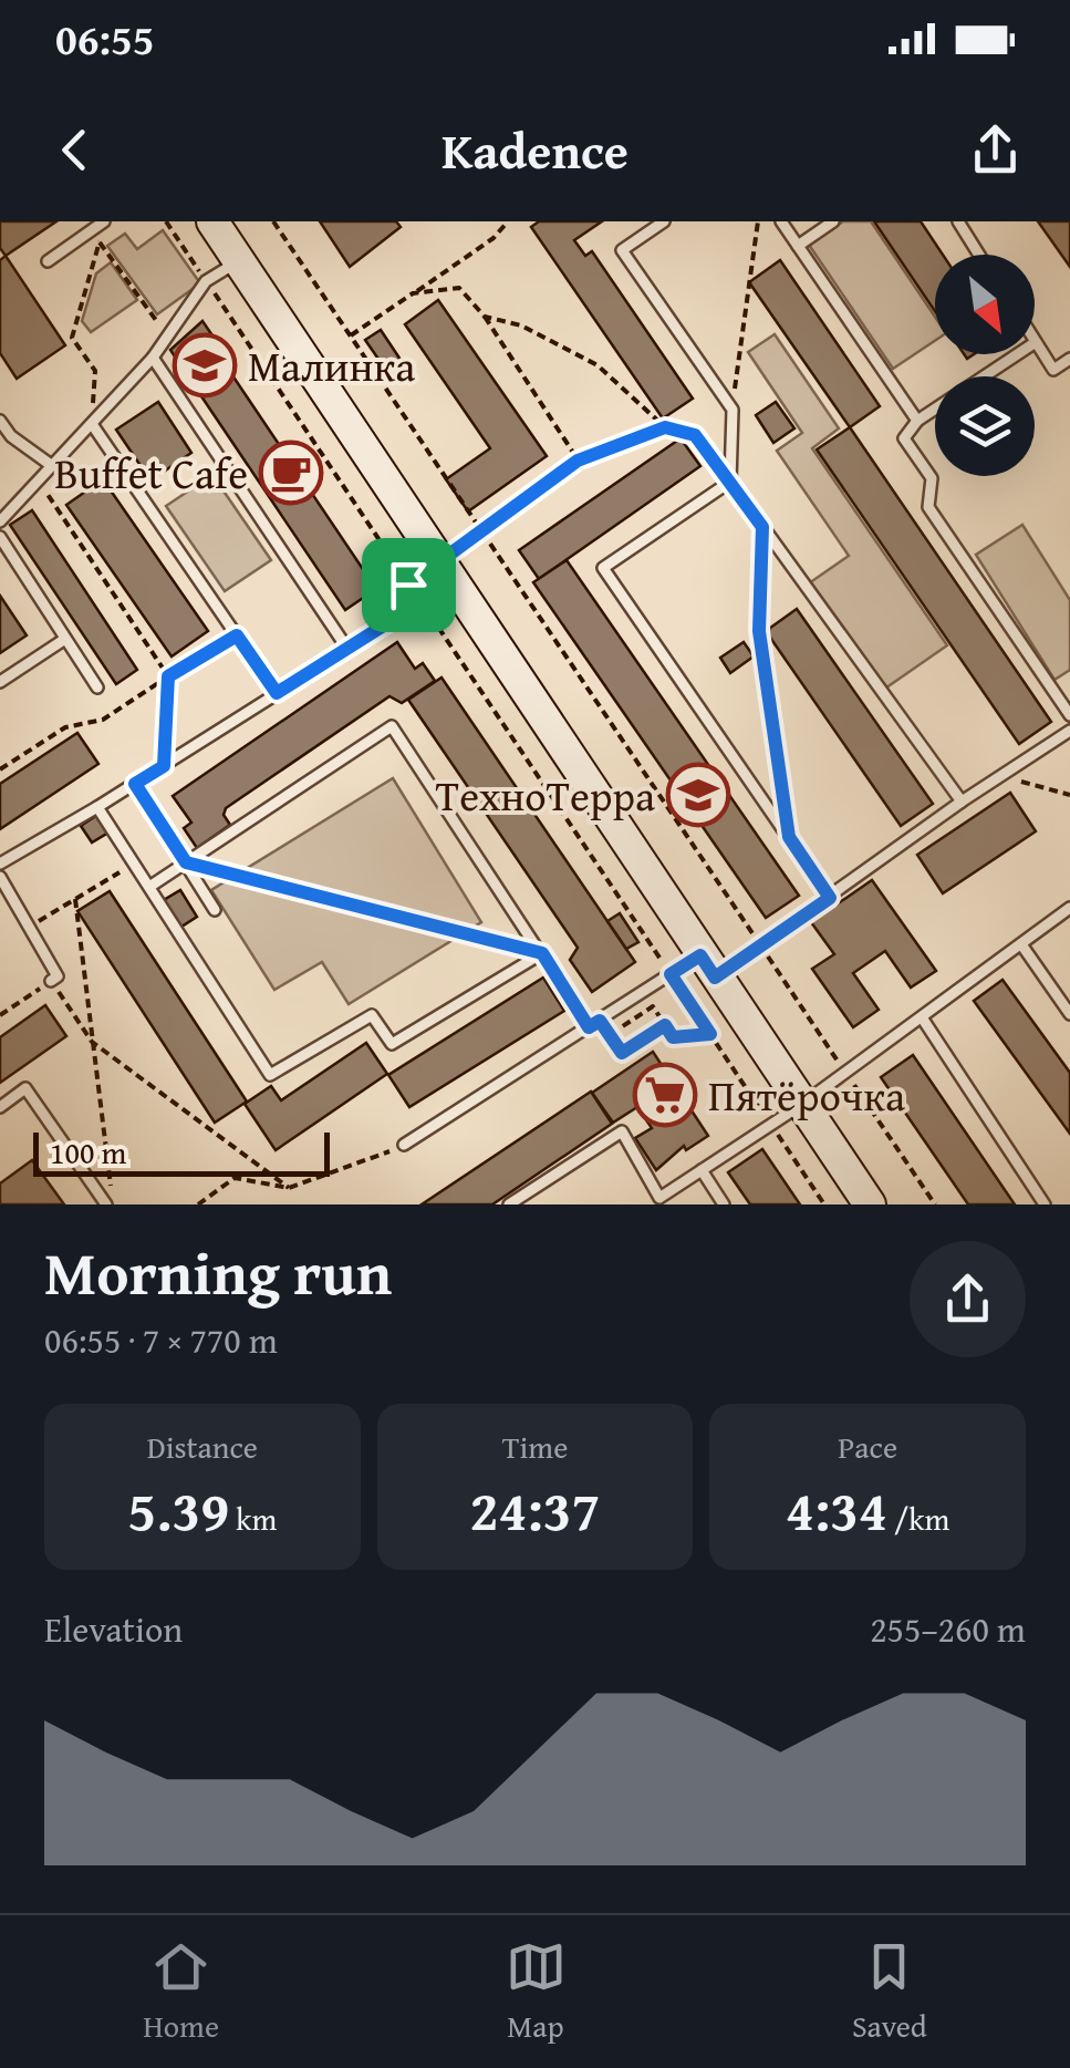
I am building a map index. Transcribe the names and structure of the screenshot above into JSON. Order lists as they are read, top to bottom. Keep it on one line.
{"places":{"school or university":["Малинка","ТехноТерра"],"cafe":["Buffet Cafe"],"supermarket":["Пятёрочка"]},"scale_bar":"100 m","north":"bottom right","page":{"status":"06:55","header":"Kadence","scale":"100 m","heading":["Morning run","06:55 · 7 × 770 m"],"stats":[["Distance","5.39 km"],["Time","24:37"],["Pace","4:34 /km"]],"chart":["Elevation","255–260 m"],"tabs":["Home","Map","Saved"]}}
